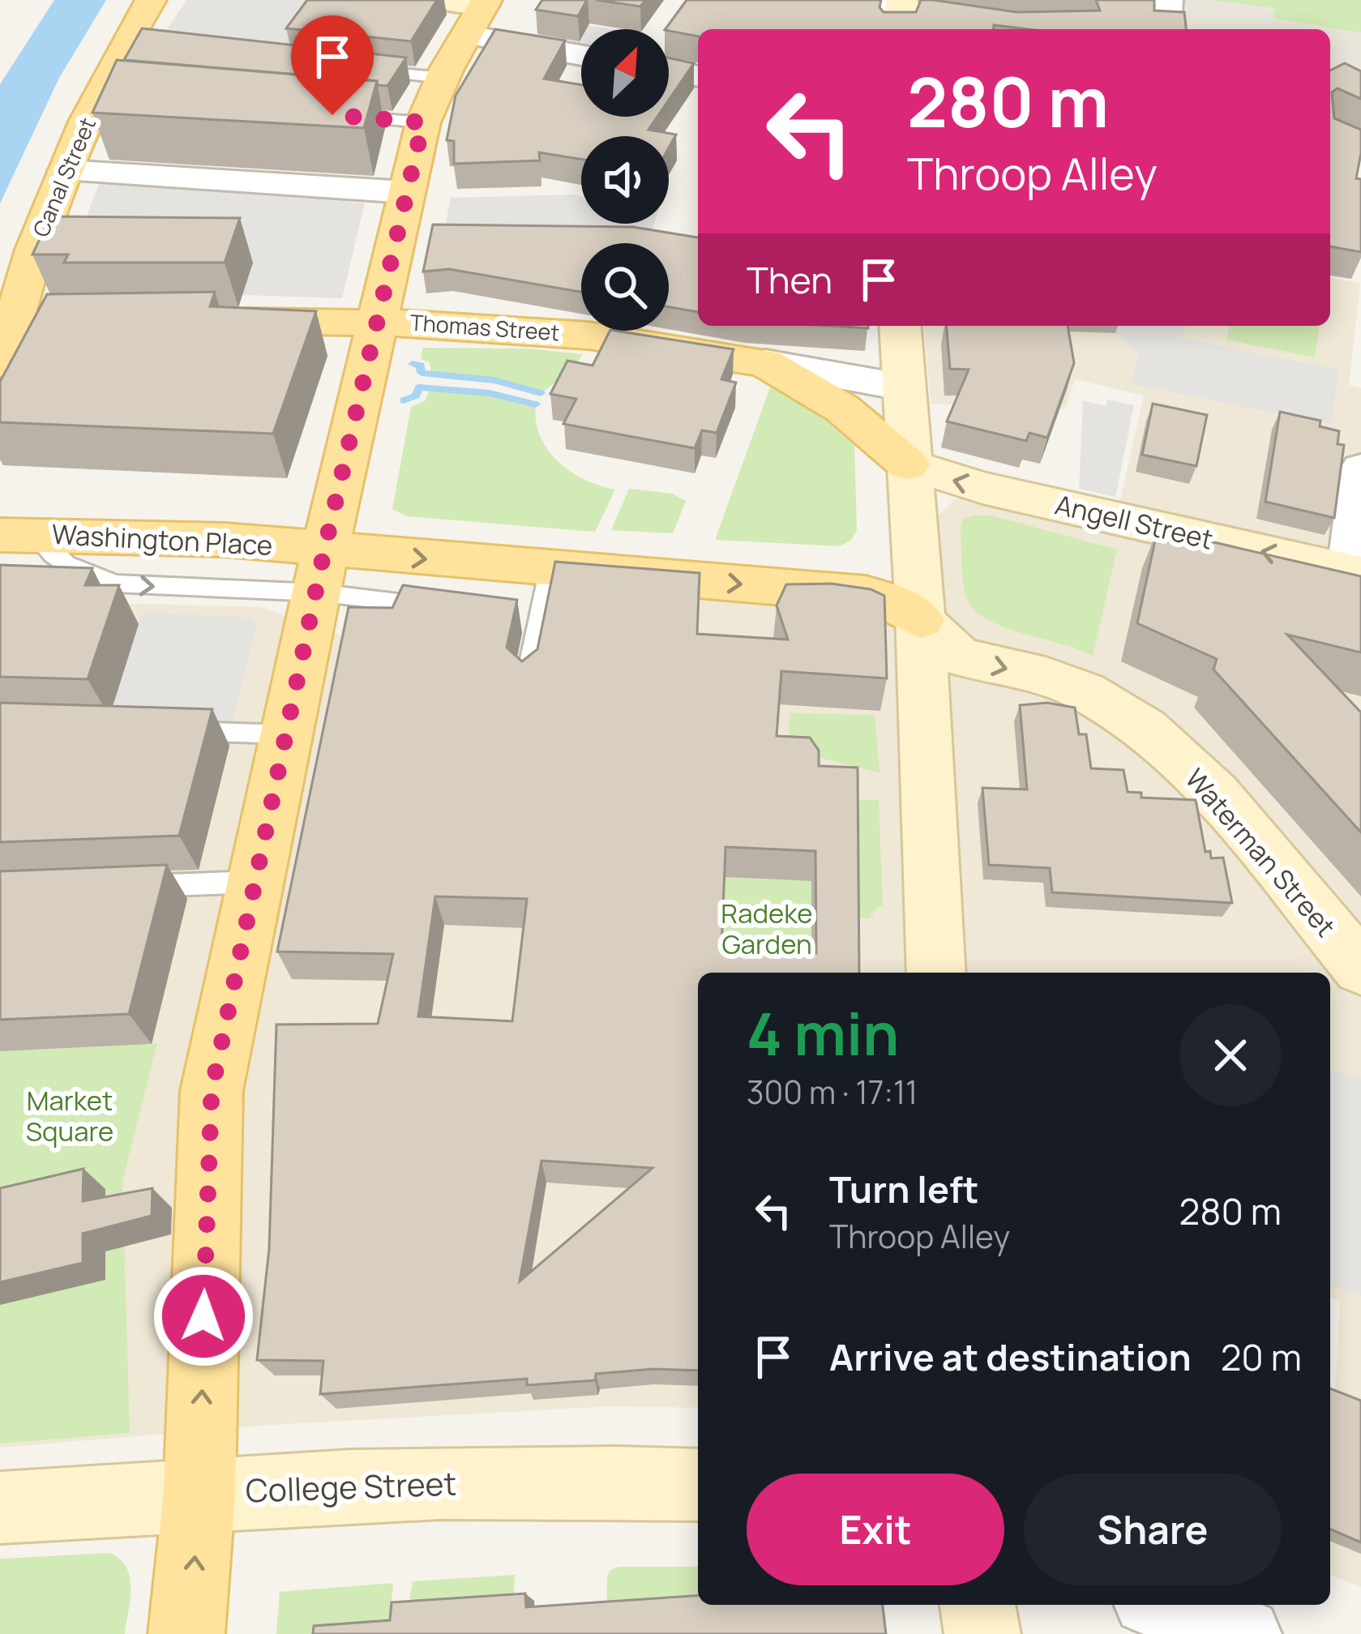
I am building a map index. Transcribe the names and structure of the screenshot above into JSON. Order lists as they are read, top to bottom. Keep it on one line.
{"streets":{"main road":["Canal Street","Thomas Street","Washington Place","Waterman Street"],"street":["Angell Street","College Street"]},"crossings":[["Thomas Street","Angell Street"],["Washington Place","Waterman Street"]],"one_way":["Angell Street","Waterman Street"],"parks":["Radeke Garden","Market Square"],"north":"top right","page":{"turn":["280 m","Throop Alley"],"then":"Then","heading":["4 min","300 m · 17:11"],"list":[{"name":"Turn left","note":"Throop Alley","value":"280 m"},{"name":"Arrive at destination","value":"20 m"}],"buttons":["Exit","Share"]}}
